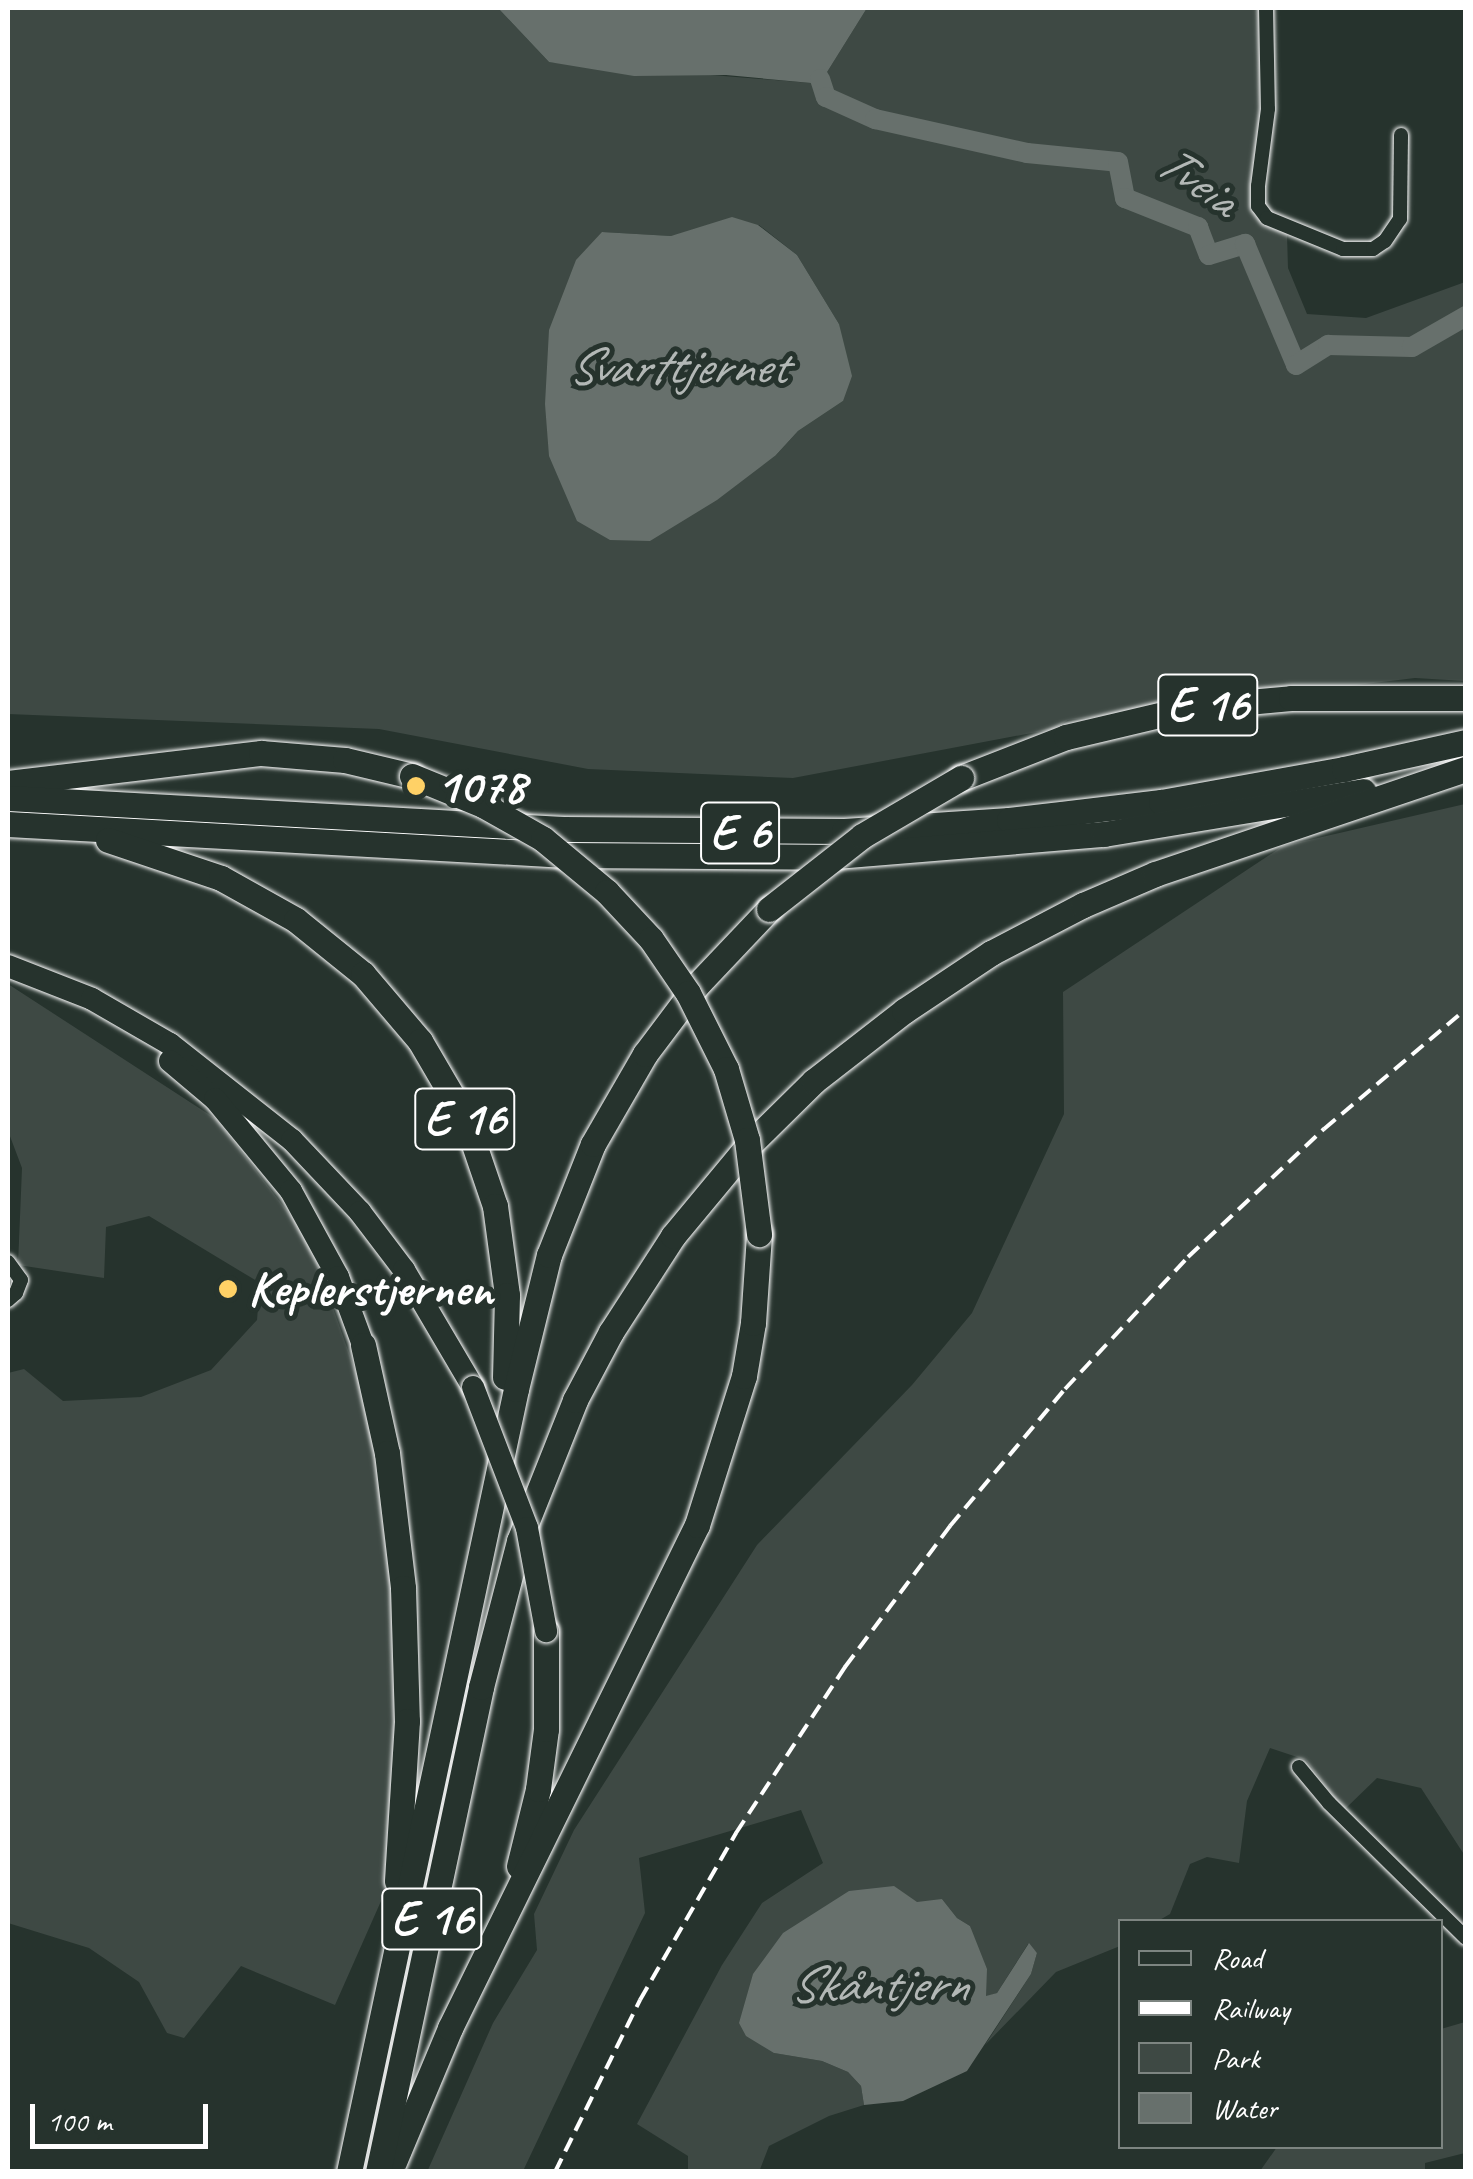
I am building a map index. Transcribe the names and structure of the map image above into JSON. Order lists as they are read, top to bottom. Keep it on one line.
{"streets":{"highway":["E 16","E 6"]},"crossings":[["E 16","E 6"]],"water":["Tveia","Svarttjernet","Skåntjern"],"places":["1078","Keplerstjernen"],"legend":["Road","Railway","Park","Water"],"scale_bar":"100 m"}
